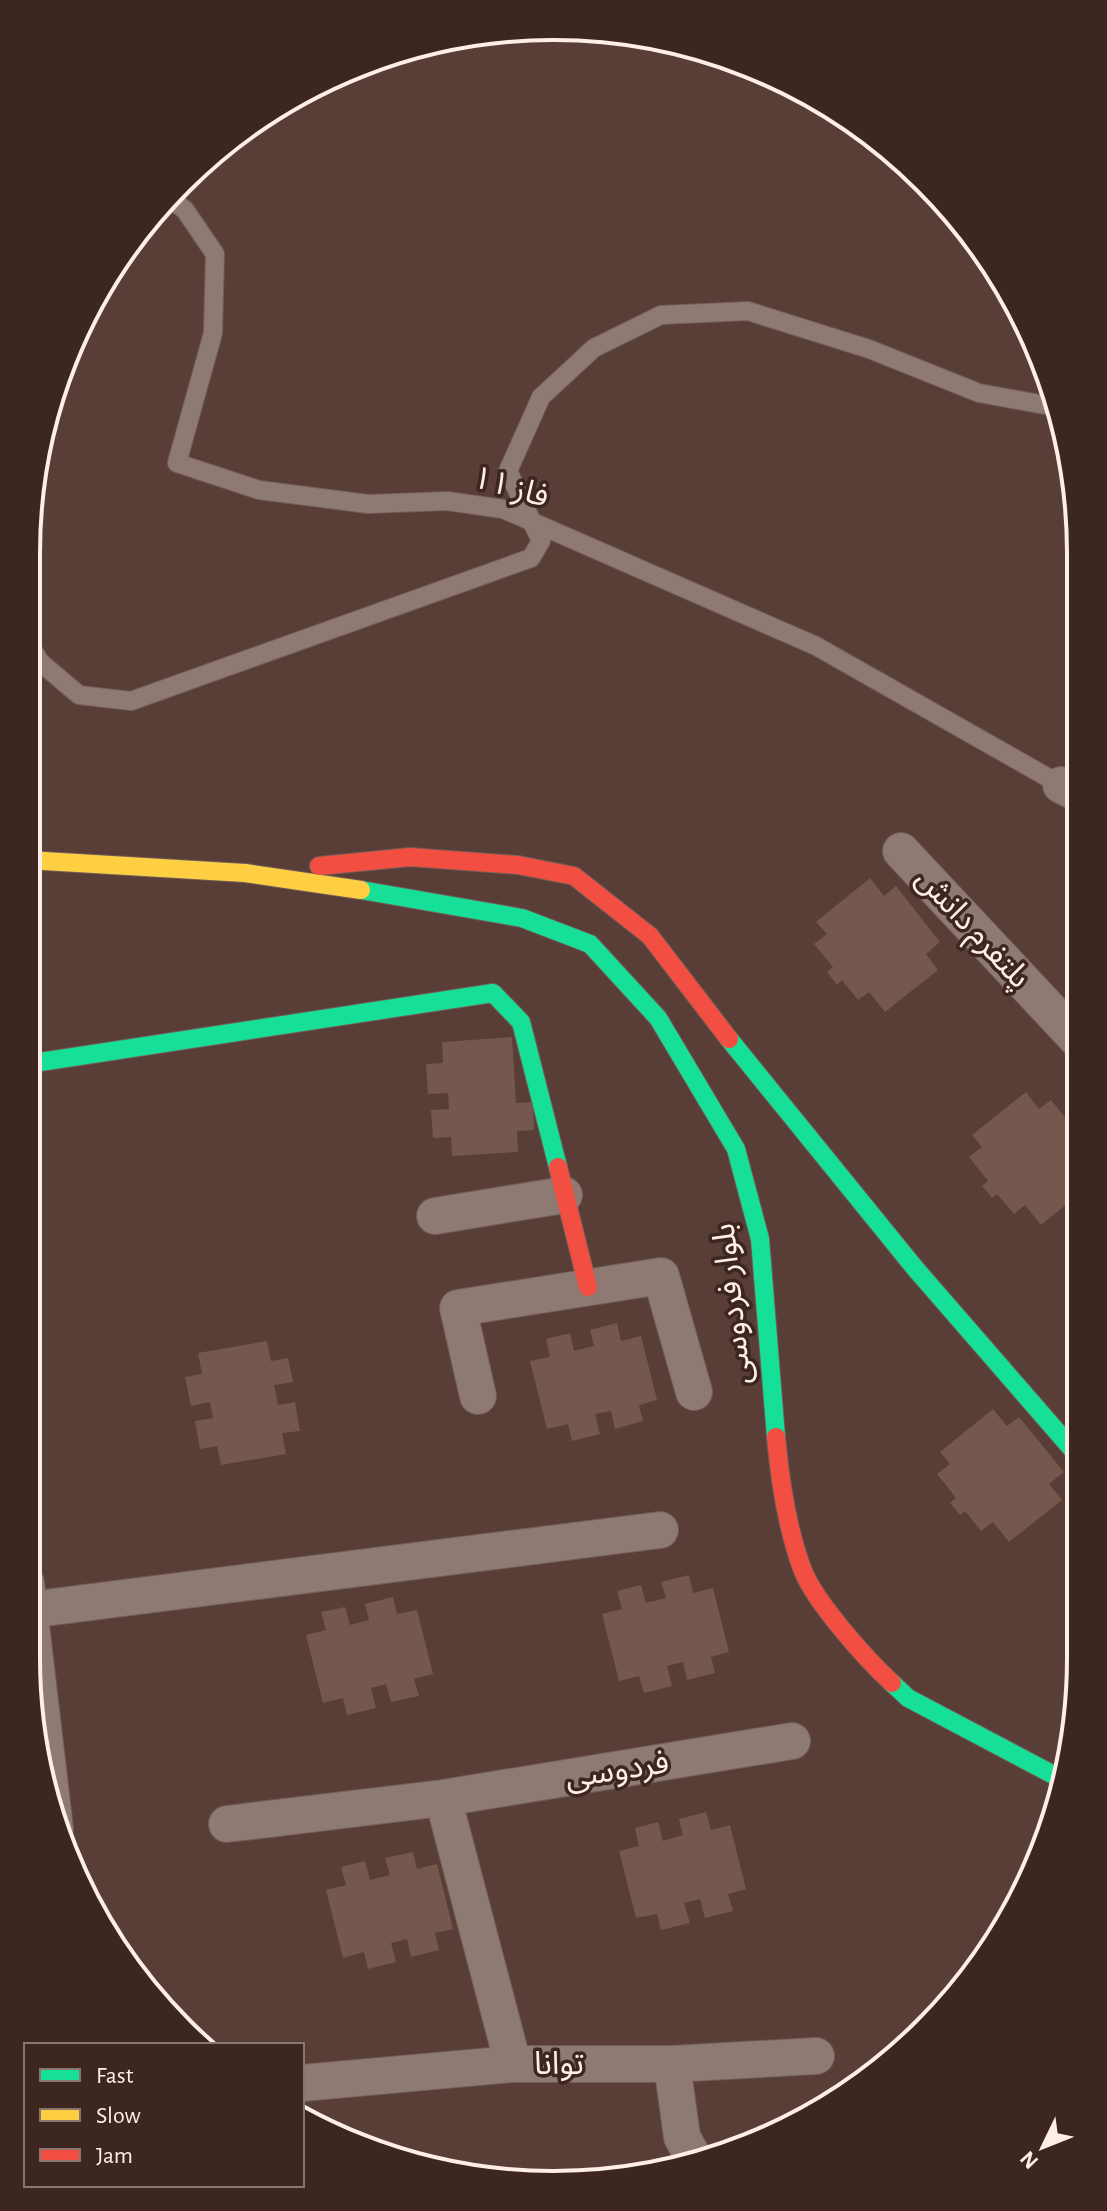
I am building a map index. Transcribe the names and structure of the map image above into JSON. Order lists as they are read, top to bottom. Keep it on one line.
{"streets":{"street":["پلتفرم دانش","بلوار فردوسی","فردوسی","توانا"],"lane":["فاز ۱۱"]},"legend":["Fast","Slow","Jam"],"north":"bottom left"}
